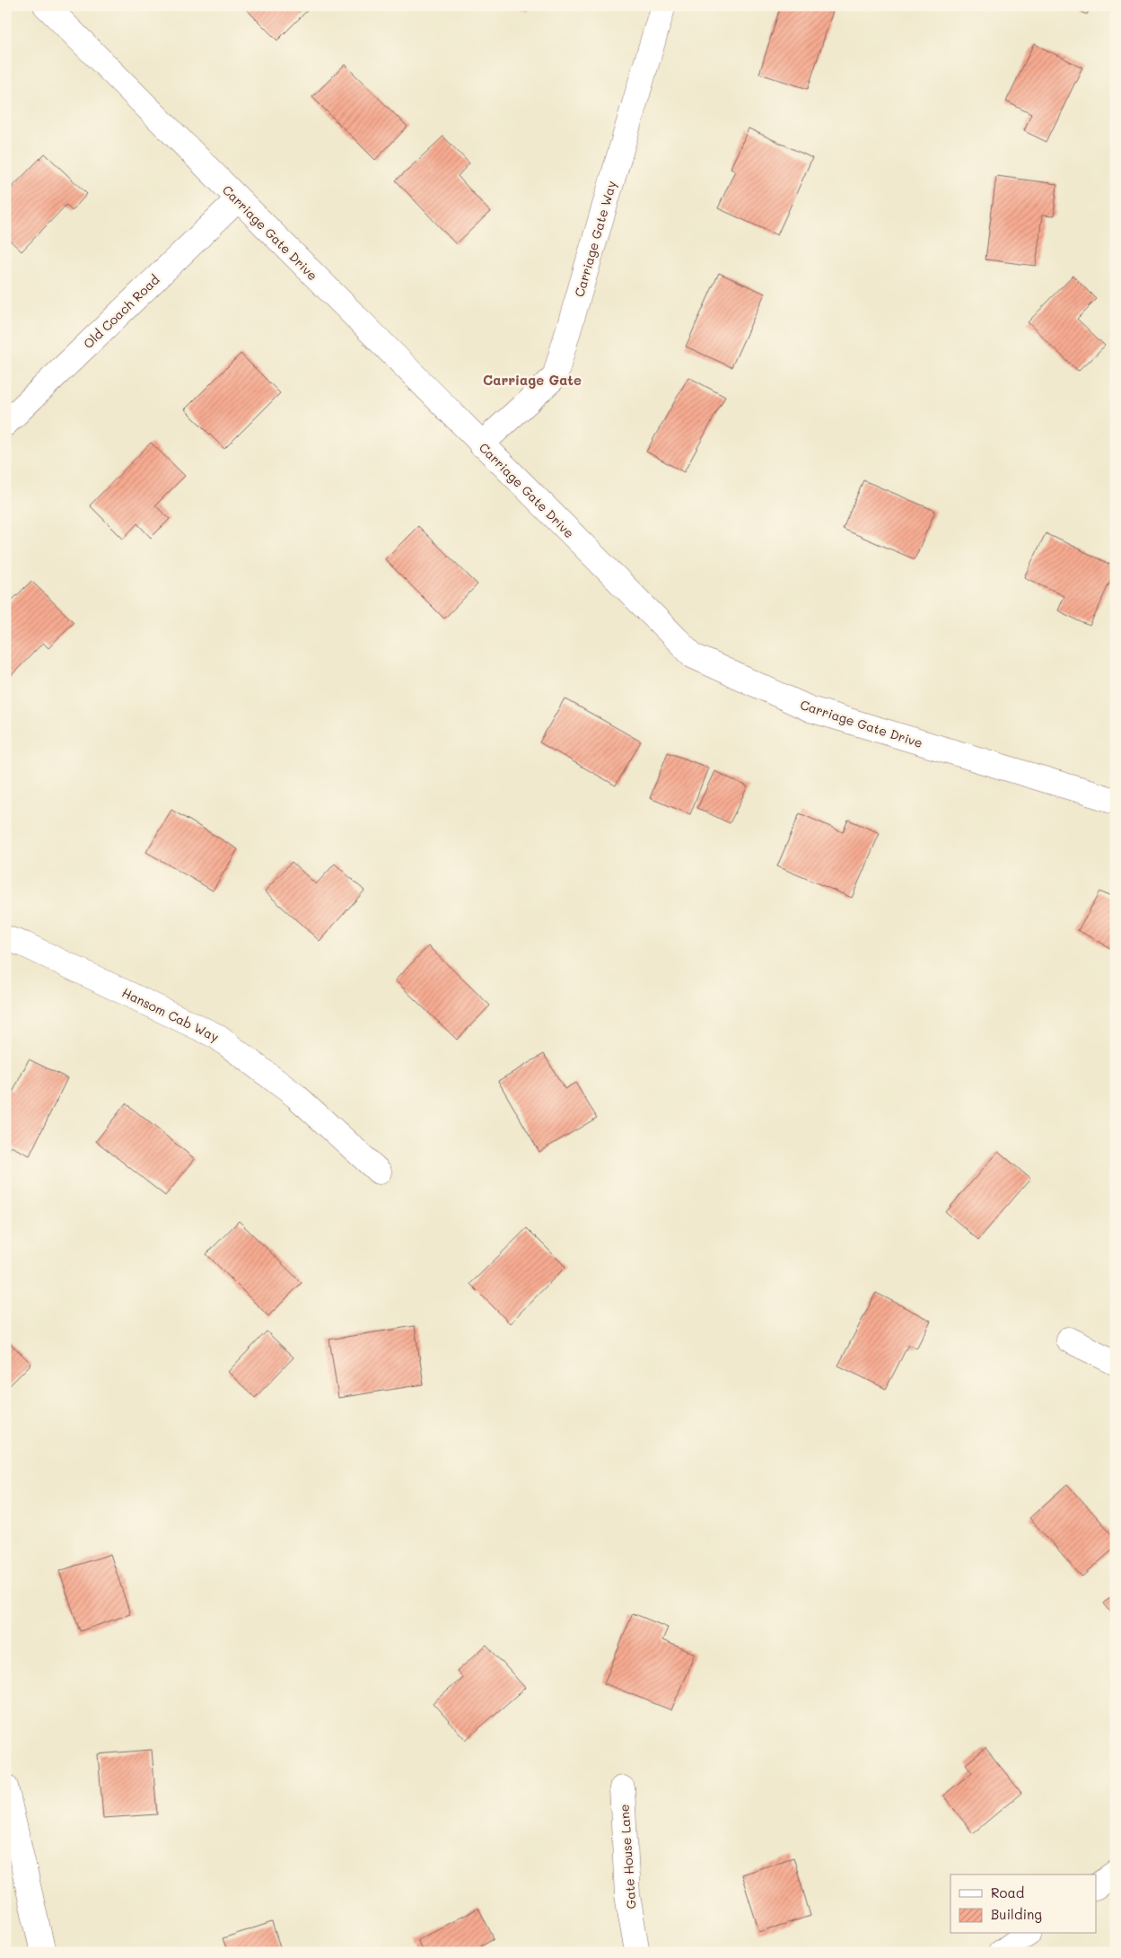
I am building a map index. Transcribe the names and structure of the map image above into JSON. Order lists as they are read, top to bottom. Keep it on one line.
{"streets":{"street":["Carriage Gate Drive","Carriage Gate Way","Old Coach Road","Hansom Cab Way","Gate House Lane"]},"crossings":[["Carriage Gate Drive","Carriage Gate Way"],["Carriage Gate Drive","Old Coach Road"]],"districts":["Carriage Gate"],"legend":["Road","Building"]}
